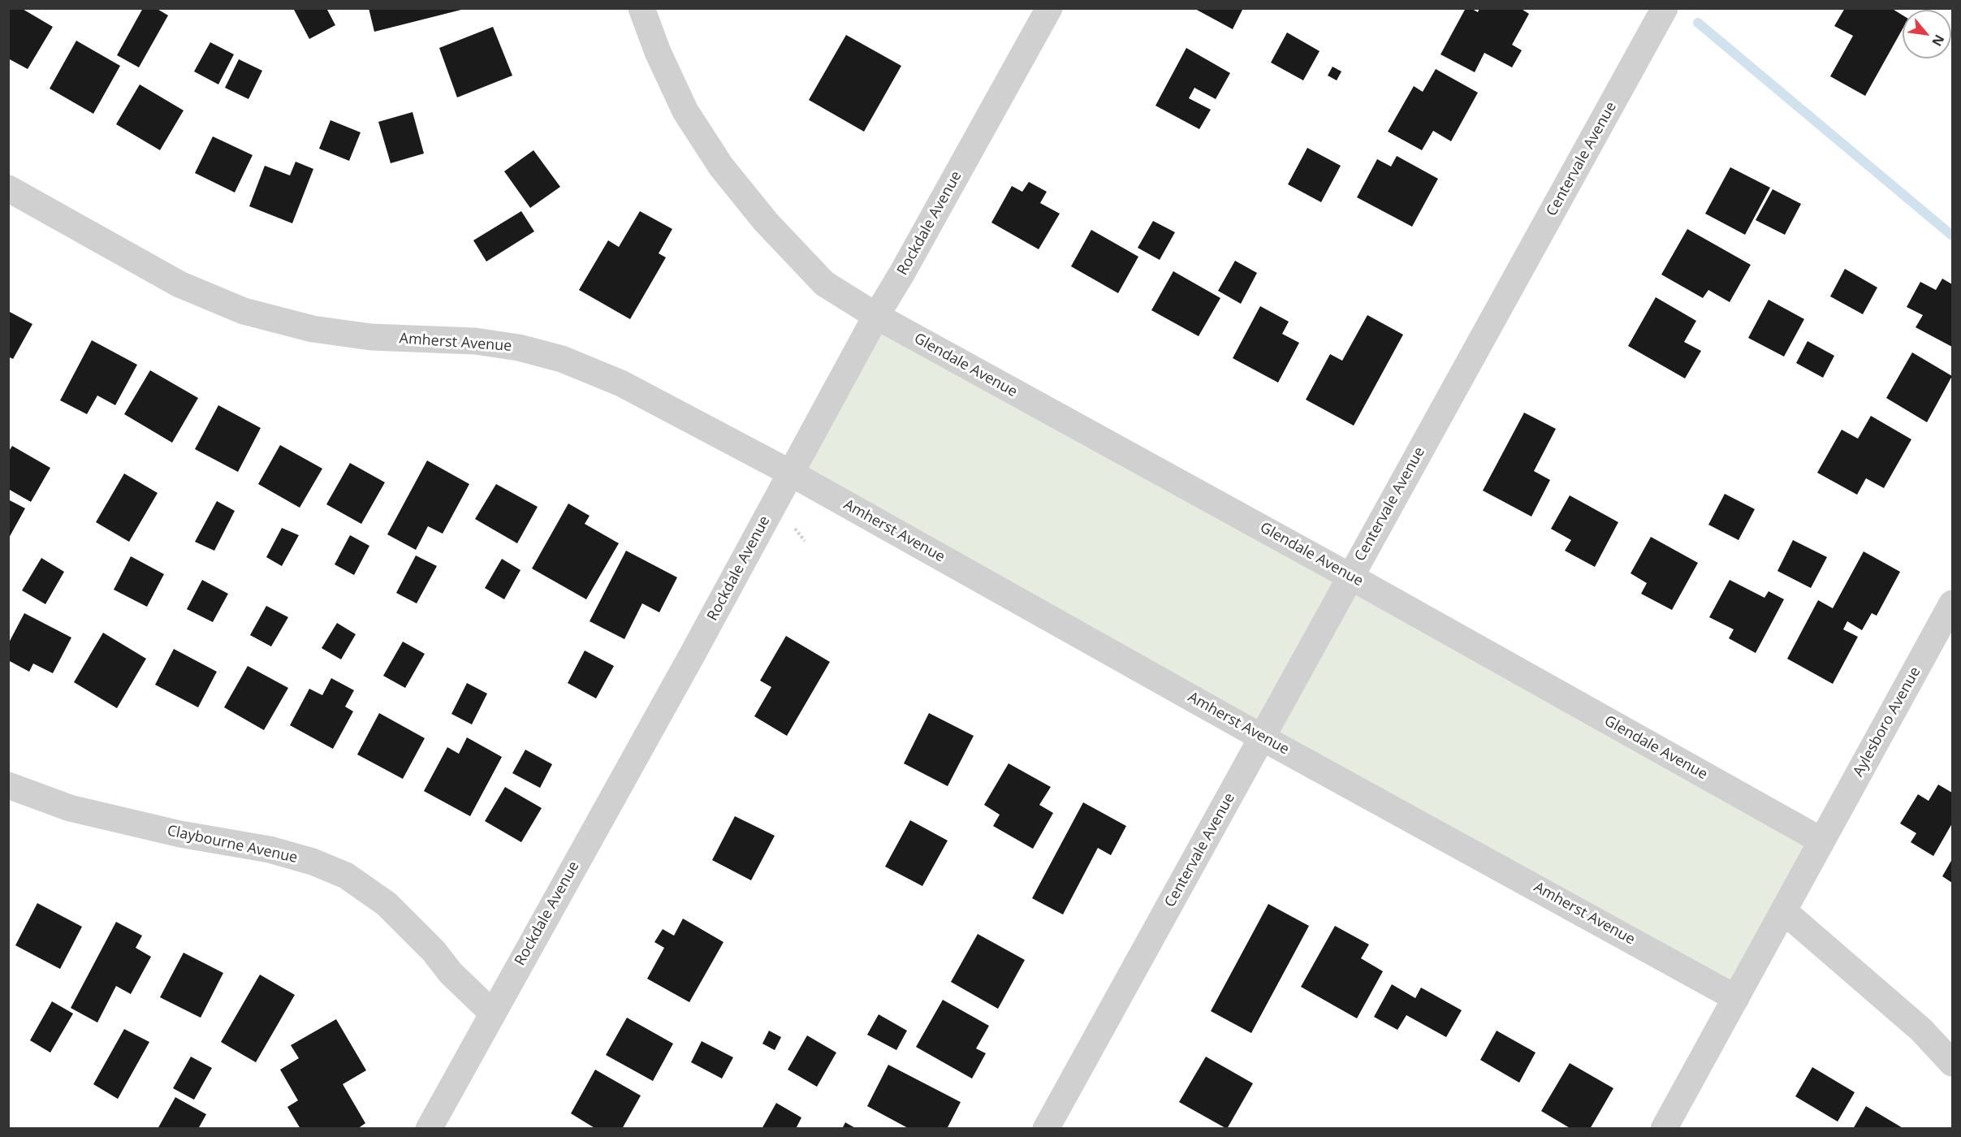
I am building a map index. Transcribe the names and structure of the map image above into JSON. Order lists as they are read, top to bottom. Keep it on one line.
{"streets":{"street":["Centervale Avenue","Rockdale Avenue","Amherst Avenue","Glendale Avenue","Aylesboro Avenue","Claybourne Avenue"]},"crossings":[["Centervale Avenue","Amherst Avenue"],["Centervale Avenue","Glendale Avenue"],["Rockdale Avenue","Amherst Avenue"],["Rockdale Avenue","Glendale Avenue"],["Rockdale Avenue","Claybourne Avenue"],["Glendale Avenue","Aylesboro Avenue"]],"north":"bottom right"}
